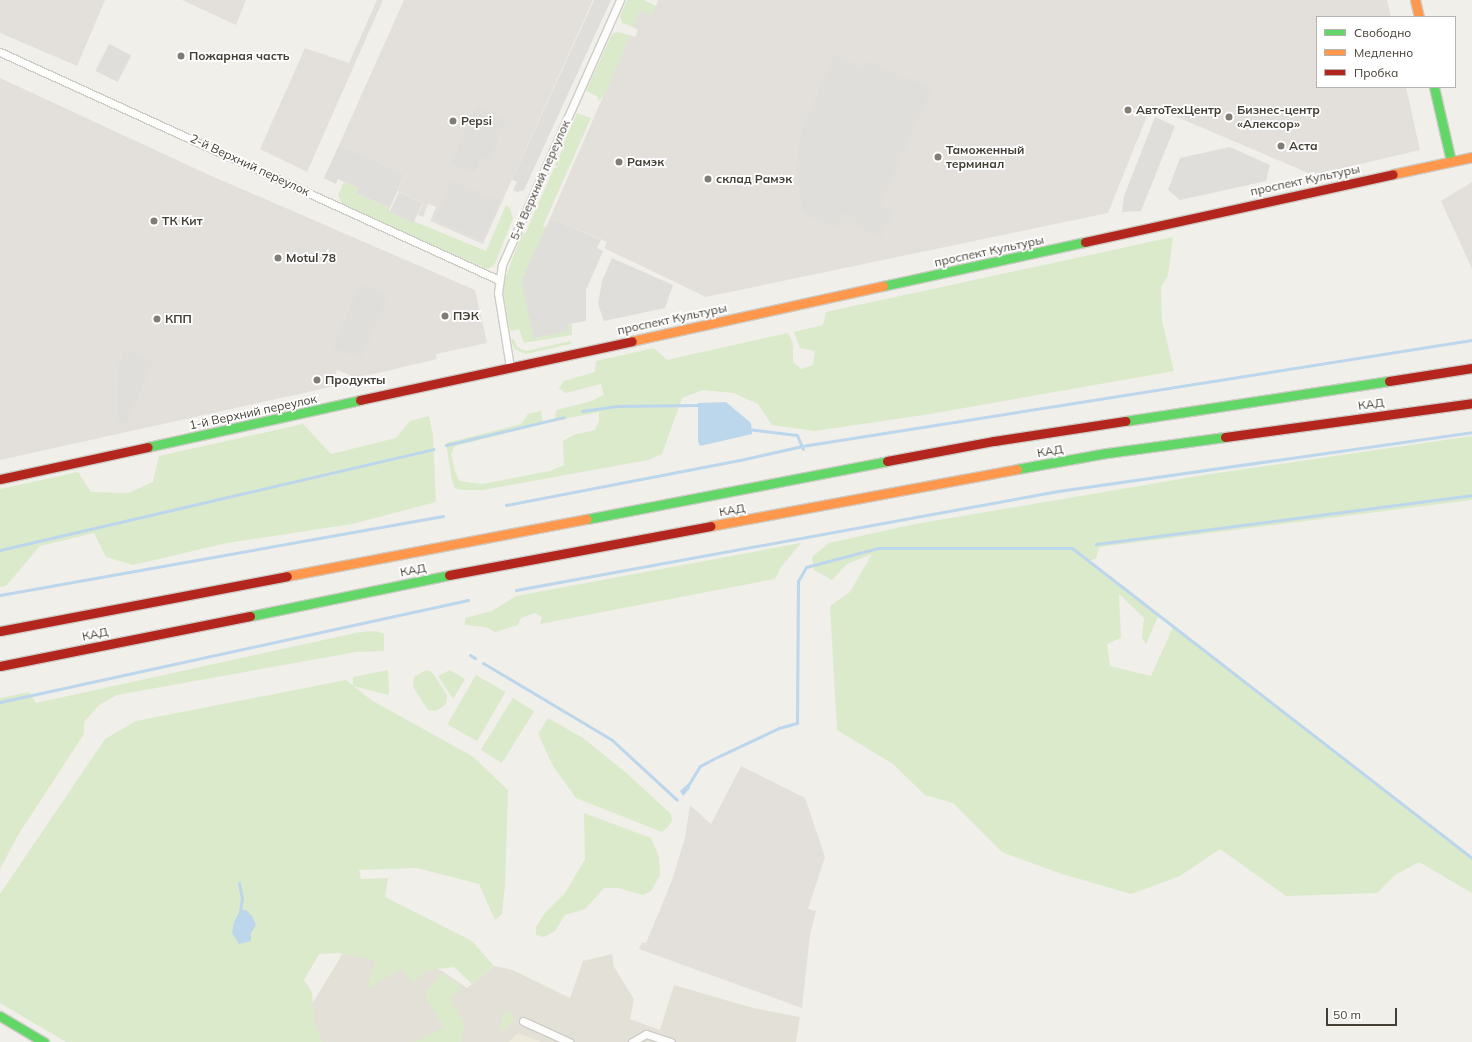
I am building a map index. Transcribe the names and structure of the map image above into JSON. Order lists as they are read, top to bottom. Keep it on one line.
{"streets":{"main road":["проспект Культуры","КАД","1-й Верхний переулок"],"street":["2-й Верхний переулок","5-й Верхний переулок"]},"crossings":[["2-й Верхний переулок","5-й Верхний переулок"],["5-й Верхний переулок","проспект Культуры"],["5-й Верхний переулок","1-й Верхний переулок"],["проспект Культуры","1-й Верхний переулок"]],"places":["Пожарная часть","АвтоТехЦентр","Бизнес-центр «Алексор»","Pepsi","Аста","Таможенный терминал","Рамэк","склад Рамэк","ТК Кит","Motul 78","ПЭК","КПП","Продукты"],"legend":["Свободно","Медленно","Пробка"],"scale_bar":"50 m"}
